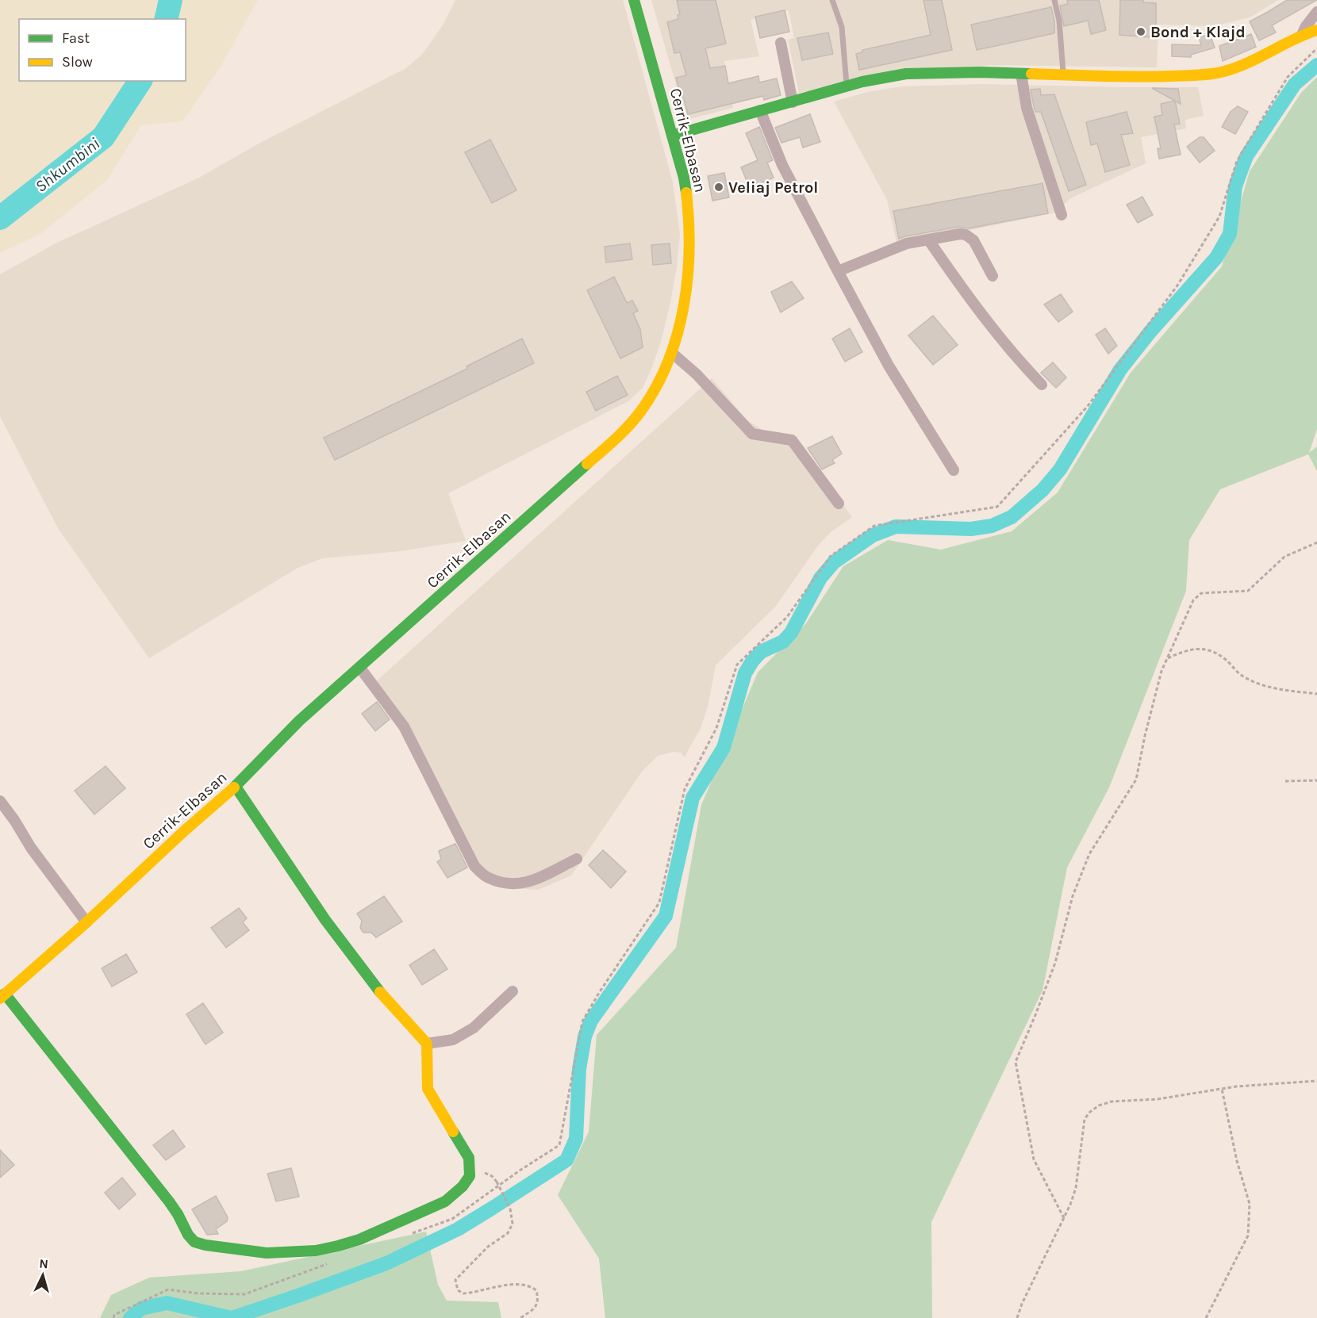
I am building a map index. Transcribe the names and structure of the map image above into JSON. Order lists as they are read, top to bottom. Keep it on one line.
{"streets":{"main road":["Cerrik-Elbasan"]},"water":["Shkumbini"],"places":["Bond + Klajd","Veliaj Petrol"],"legend":["Fast","Slow"],"north":"top"}
